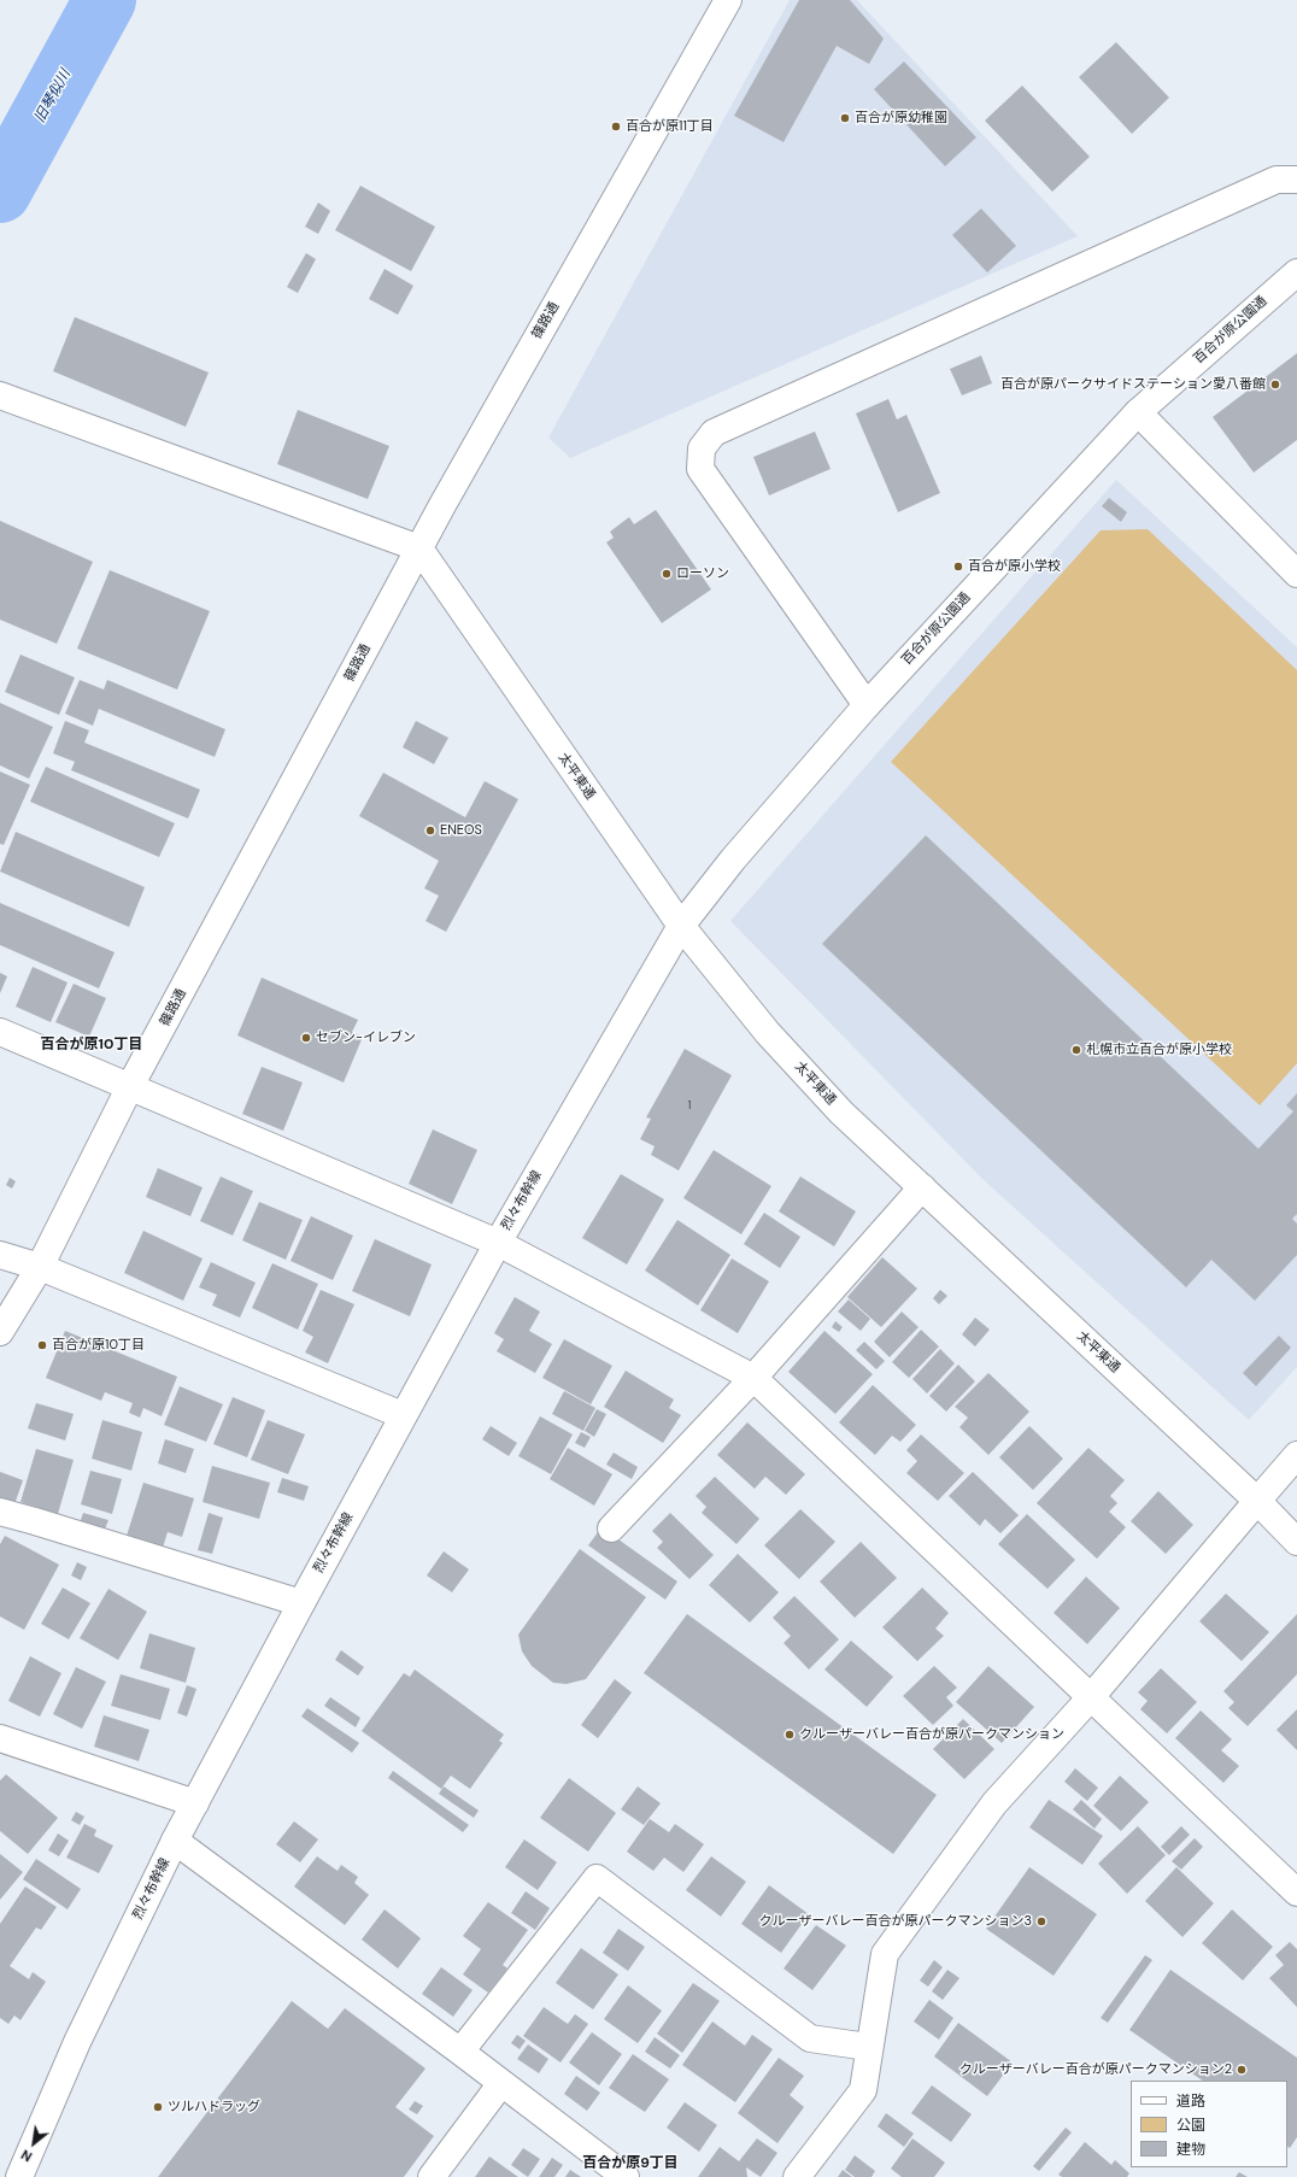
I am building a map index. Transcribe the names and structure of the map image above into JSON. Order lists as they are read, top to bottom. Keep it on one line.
{"streets":{"street":["篠路通","百合が原公園通","太平東通","烈々布幹線"]},"crossings":[["篠路通","太平東通"],["百合が原公園通","太平東通"],["百合が原公園通","烈々布幹線"],["太平東通","烈々布幹線"]],"districts":["百合が原10丁目","百合が原9丁目"],"water":["旧琴似川"],"places":["百合が原幼稚園","百合が原11丁目","百合が原パークサイドステーション愛八番館","百合が原小学校","ローソン","ENEOS","セブン-イレブン","札幌市立百合が原小学校","百合が原10丁目","クルーザーバレー百合が原パークマンション","クルーザーバレー百合が原パークマンション3","クルーザーバレー百合が原パークマンション2","ツルハドラッグ"],"house_numbers":["1"],"legend":["道路","公園","建物"],"north":"bottom left"}
